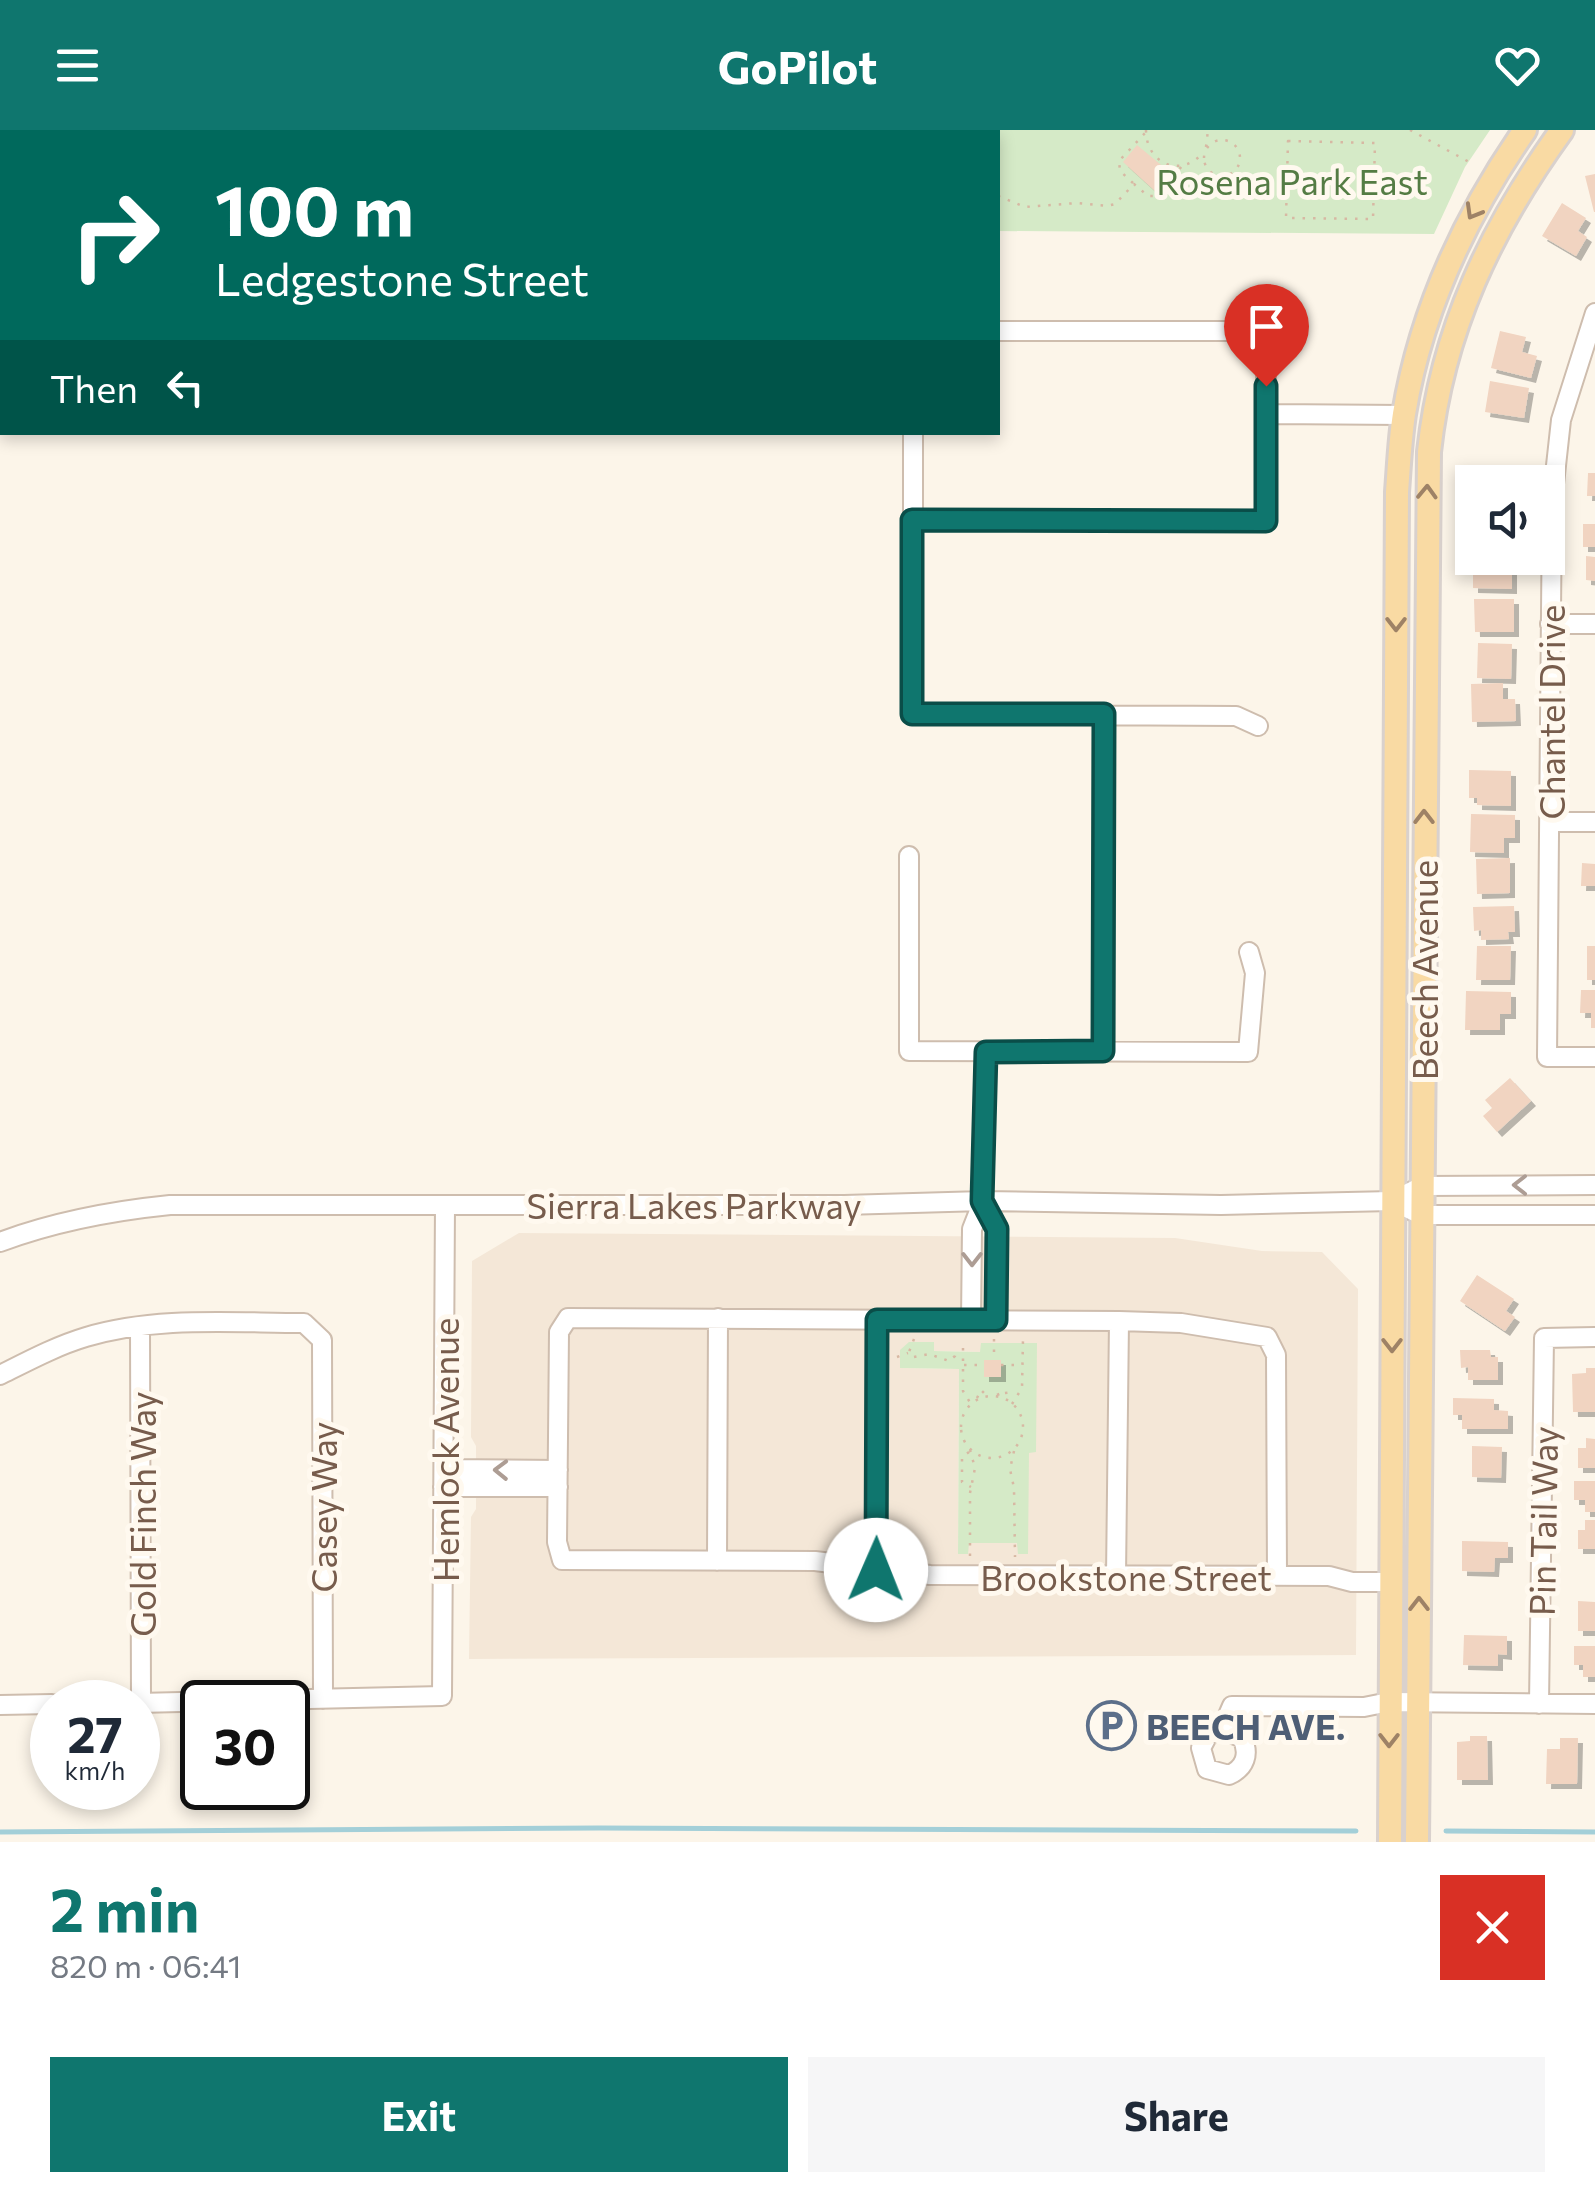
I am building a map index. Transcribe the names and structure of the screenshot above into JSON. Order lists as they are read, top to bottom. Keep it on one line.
{"streets":{"main road":["Beech Avenue"],"street":["Chantel Drive","Sierra Lakes Parkway","Hemlock Avenue","Casey Way","Gold Finch Way","Pin Tail Way","Brookstone Street"]},"crossings":[["Beech Avenue","Sierra Lakes Parkway"],["Beech Avenue","Brookstone Street"],["Sierra Lakes Parkway","Hemlock Avenue"],["Hemlock Avenue","Casey Way"],["Casey Way","Gold Finch Way"]],"parks":["Rosena Park East"],"places":{"parking":["BEECH AVE."]},"page":{"header":"GoPilot","turn":["100 m","Ledgestone Street"],"then":"Then","speed":"27 km/h","limit":"30","heading":["2 min","820 m · 06:41"],"buttons":["Exit","Share"]}}
